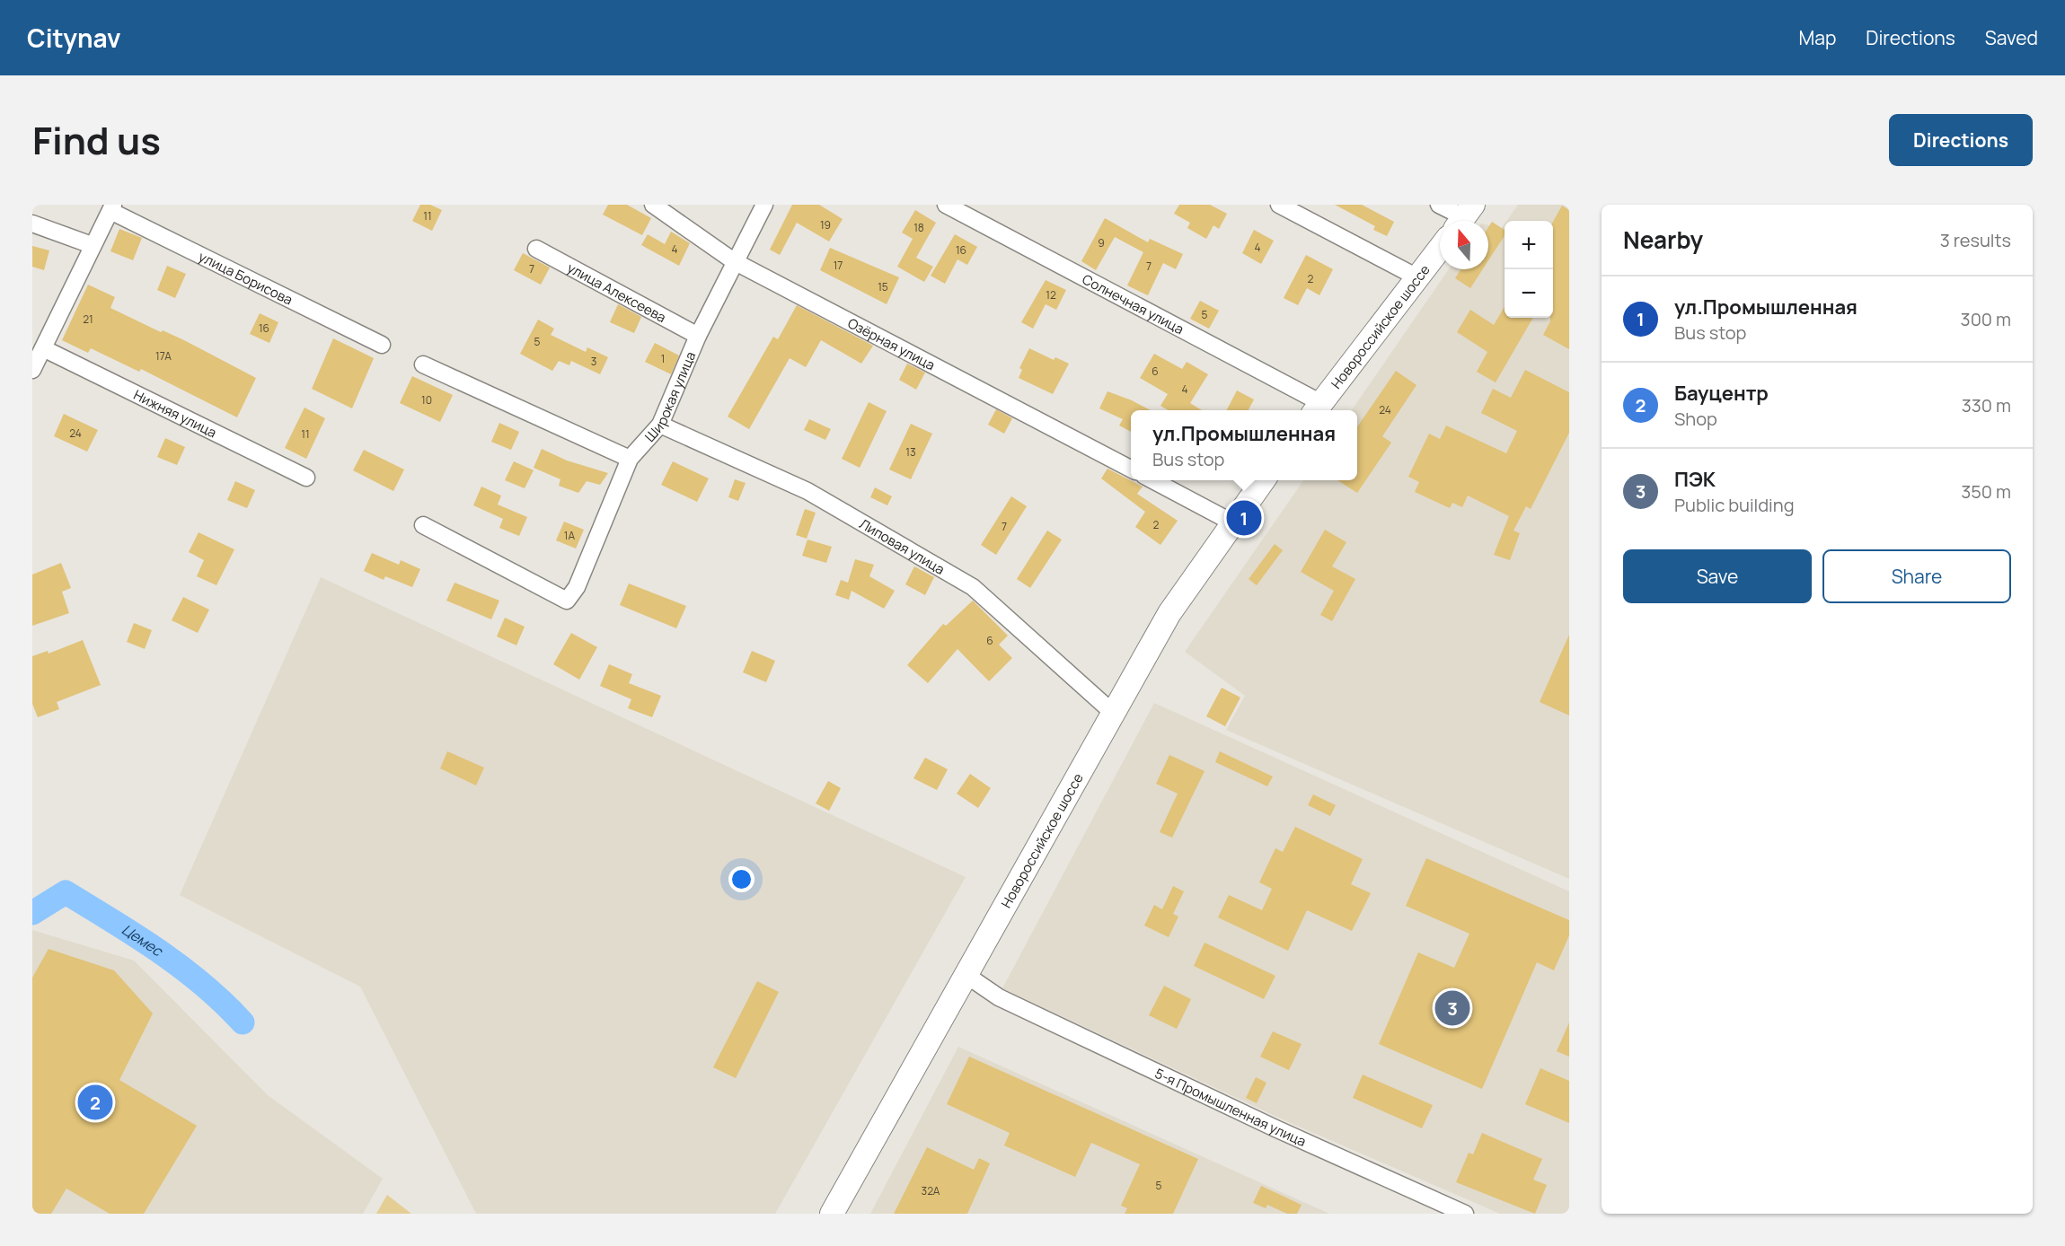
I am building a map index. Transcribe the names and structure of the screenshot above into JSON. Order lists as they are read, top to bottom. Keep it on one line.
{"streets":{"main road":["Новороссийское шоссе"],"street":["улица Борисова","улица Алексеева","Солнечная улица","Озёрная улица","Широкая улица","Нижняя улица","Липовая улица","5-я Промышленная улица"]},"crossings":[["улица Алексеева","Широкая улица"],["Солнечная улица","Новороссийское шоссе"],["Новороссийское шоссе","Липовая улица"],["Новороссийское шоссе","5-я Промышленная улица"],["Озёрная улица","Широкая улица"],["Широкая улица","Липовая улица"]],"water":["Цемес"],"house_numbers":["11","19","18","9","4","4","16","17","7","7","2","15","12","5","21","16","5","17А","1","3","6","4","10","24","24","11","13","2","7","1А","6","5","32А"],"north":"top","page":{"header":"Citynav","nav":["Map","Directions","Saved"],"title":"Find us","buttons":["Directions",["Save","Share"]],"heading":["Nearby","3 results"],"map_buttons":["+","−"],"list":[{"mark":"1","name":"ул.Промышленная","note":"Bus stop","value":"300 m"},{"mark":"2","name":"Бауцентр","note":"Shop","value":"330 m"},{"mark":"3","name":"ПЭК","note":"Public building","value":"350 m"}],"popup":["ул.Промышленная","Bus stop"],"pins":["1","3","2"]}}
